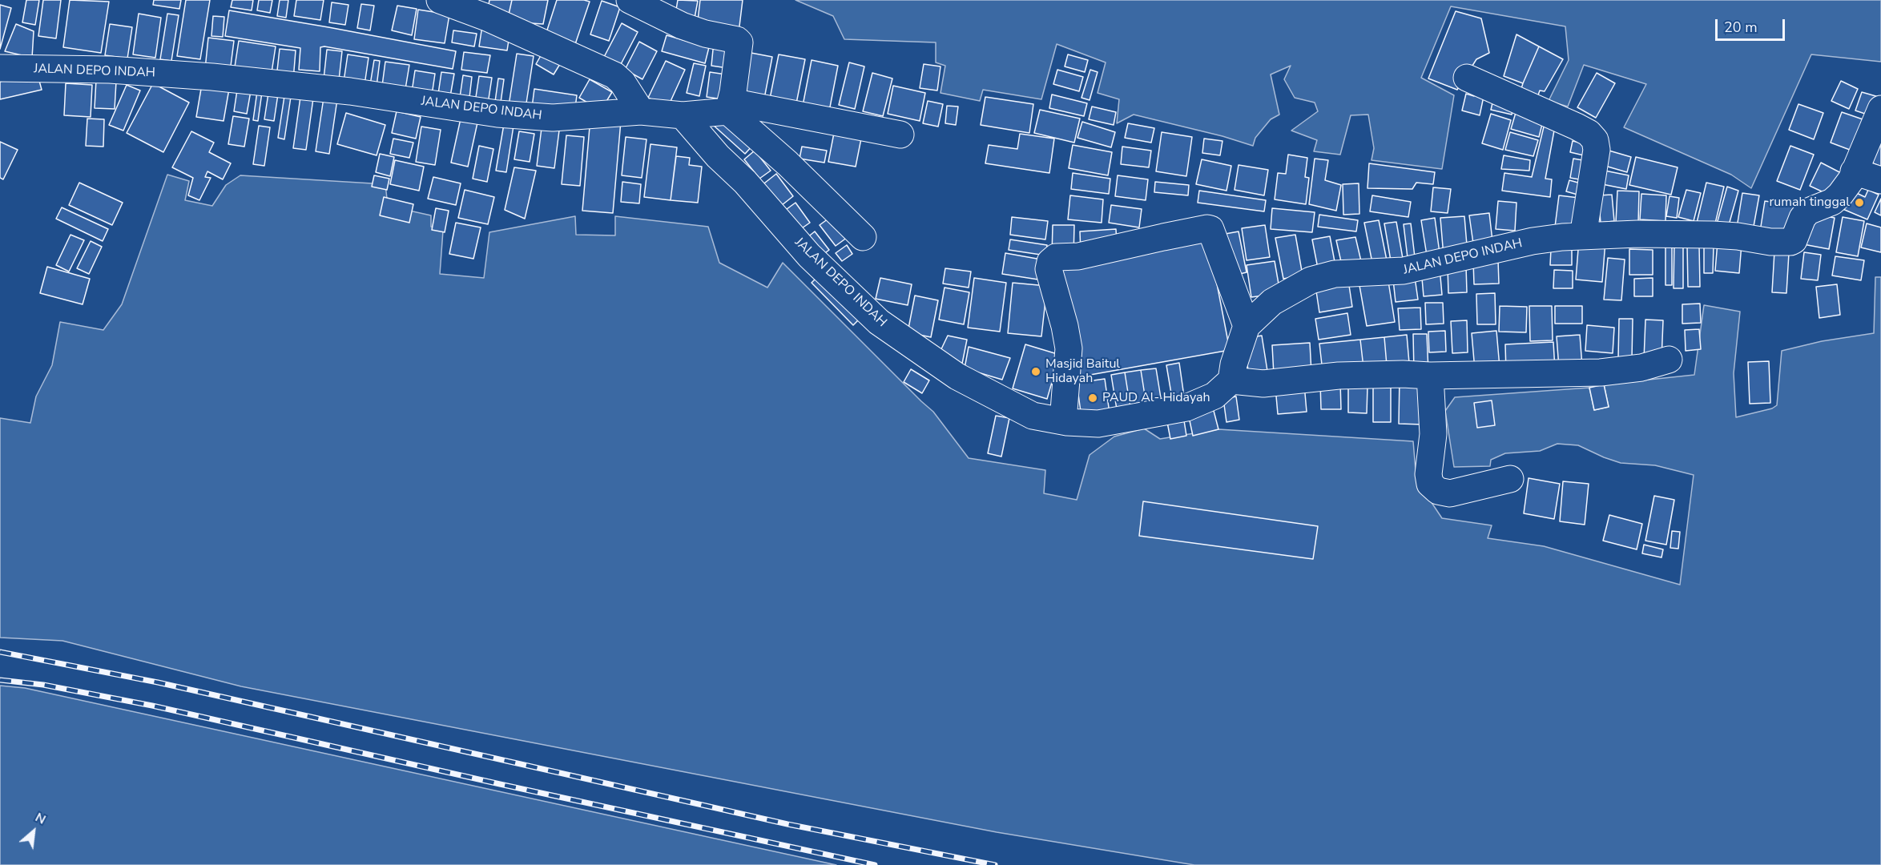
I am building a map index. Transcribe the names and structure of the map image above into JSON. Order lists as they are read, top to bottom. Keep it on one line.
{"streets":{"street":["JALAN DEPO INDAH"]},"places":["rumah tinggal","Masjid Baitul Hidayah","PAUD Al- Hidayah"],"scale_bar":"20 m","north":"top right"}
